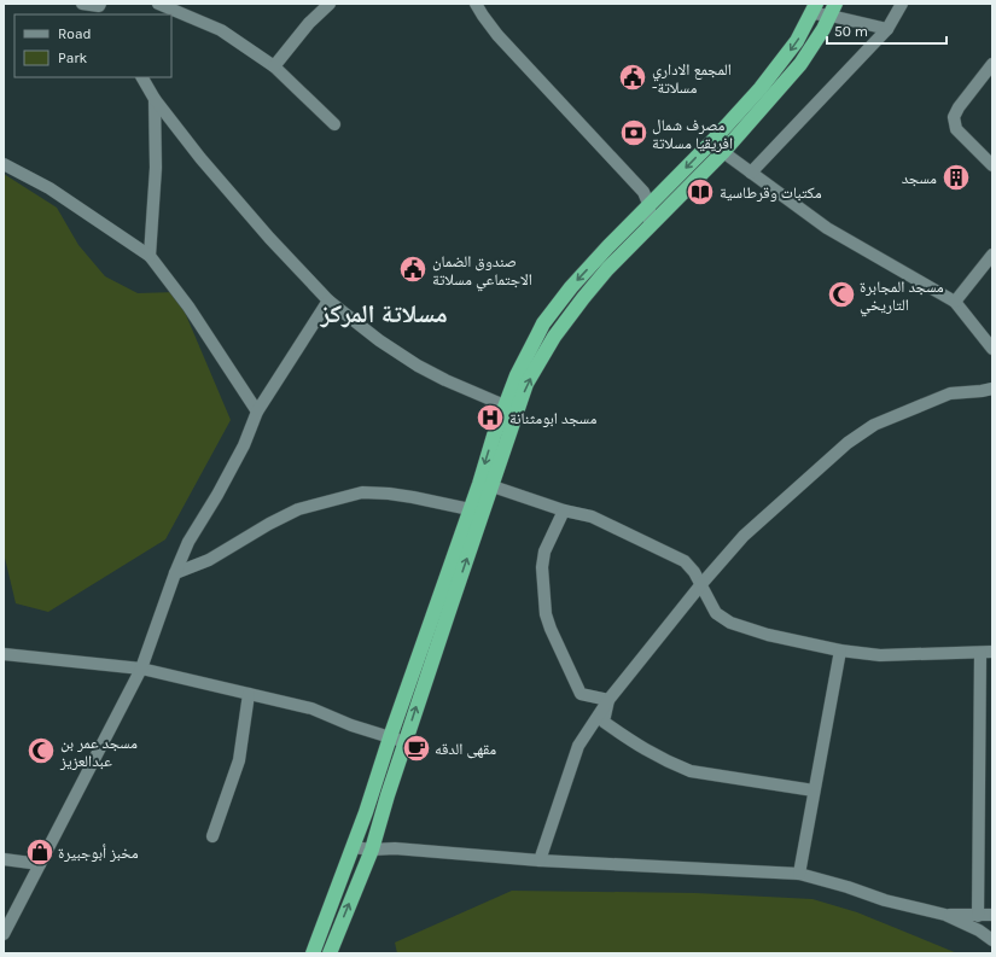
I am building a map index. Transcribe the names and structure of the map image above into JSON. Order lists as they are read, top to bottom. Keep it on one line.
{"districts":["مسلاتة المركز"],"places":{"public building":["المجمع الاداري -مسلاتة","صندوق الضمان الاجتماعي مسلاتة"],"bank":["مصرف شمال افريقيا مسلاتة"],"building":["مسجد"],"library":["مكتبات وقرطاسية"],"mosque":["مسجد المجابرة التاريخي","مسجد عمر بن عبدالعزيز"],"hospital":["مسجد ابومثنانة"],"cafe":["مقهى الدقه"],"shop":["مخبز أبوجبيرة"]},"legend":["Road","Park"],"scale_bar":"50 m"}
